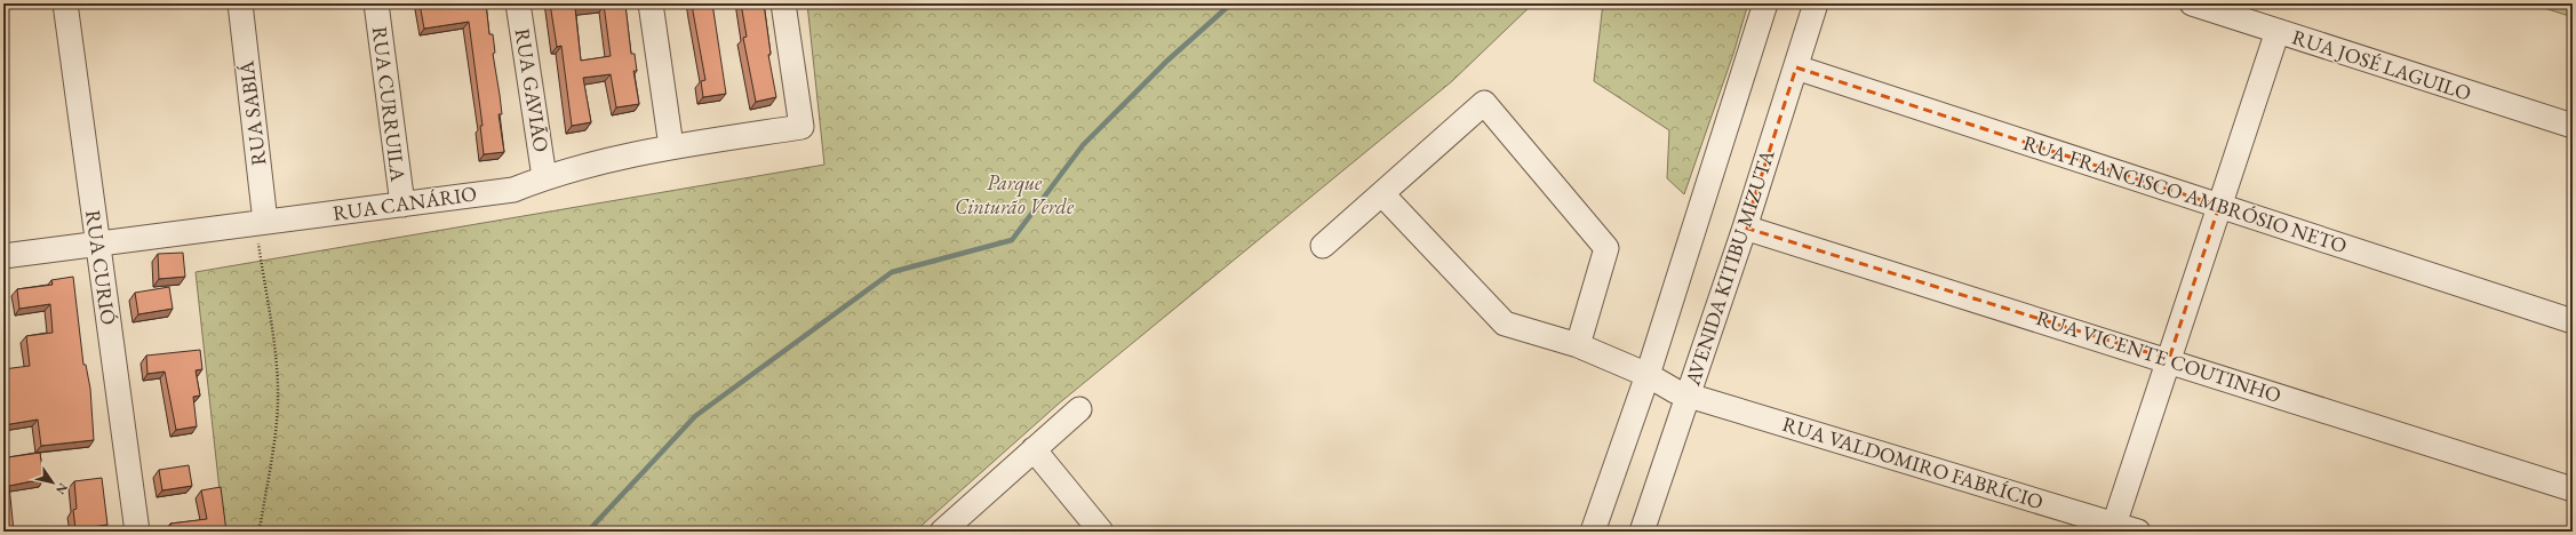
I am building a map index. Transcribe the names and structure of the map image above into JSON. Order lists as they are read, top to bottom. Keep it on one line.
{"streets":{"street":["RUA JOSÉ LAGUILO","RUA GAVIÃO","RUA CURRUILA","RUA SABIÁ","RUA FRANCISCO AMBRÓSIO NETO","RUA CANÁRIO","RUA CURIÓ","AVENIDA KITIBU MIZUTA","RUA VICENTE COUTINHO","RUA VALDOMIRO FABRÍCIO"]},"crossings":[["RUA GAVIÃO","RUA CANÁRIO"],["RUA CURRUILA","RUA CANÁRIO"],["RUA SABIÁ","RUA CANÁRIO"],["RUA FRANCISCO AMBRÓSIO NETO","AVENIDA KITIBU MIZUTA"],["RUA CANÁRIO","RUA CURIÓ"],["AVENIDA KITIBU MIZUTA","RUA VICENTE COUTINHO"],["AVENIDA KITIBU MIZUTA","RUA VALDOMIRO FABRÍCIO"]],"parks":["Parque Cinturão Verde"],"north":"bottom right"}
